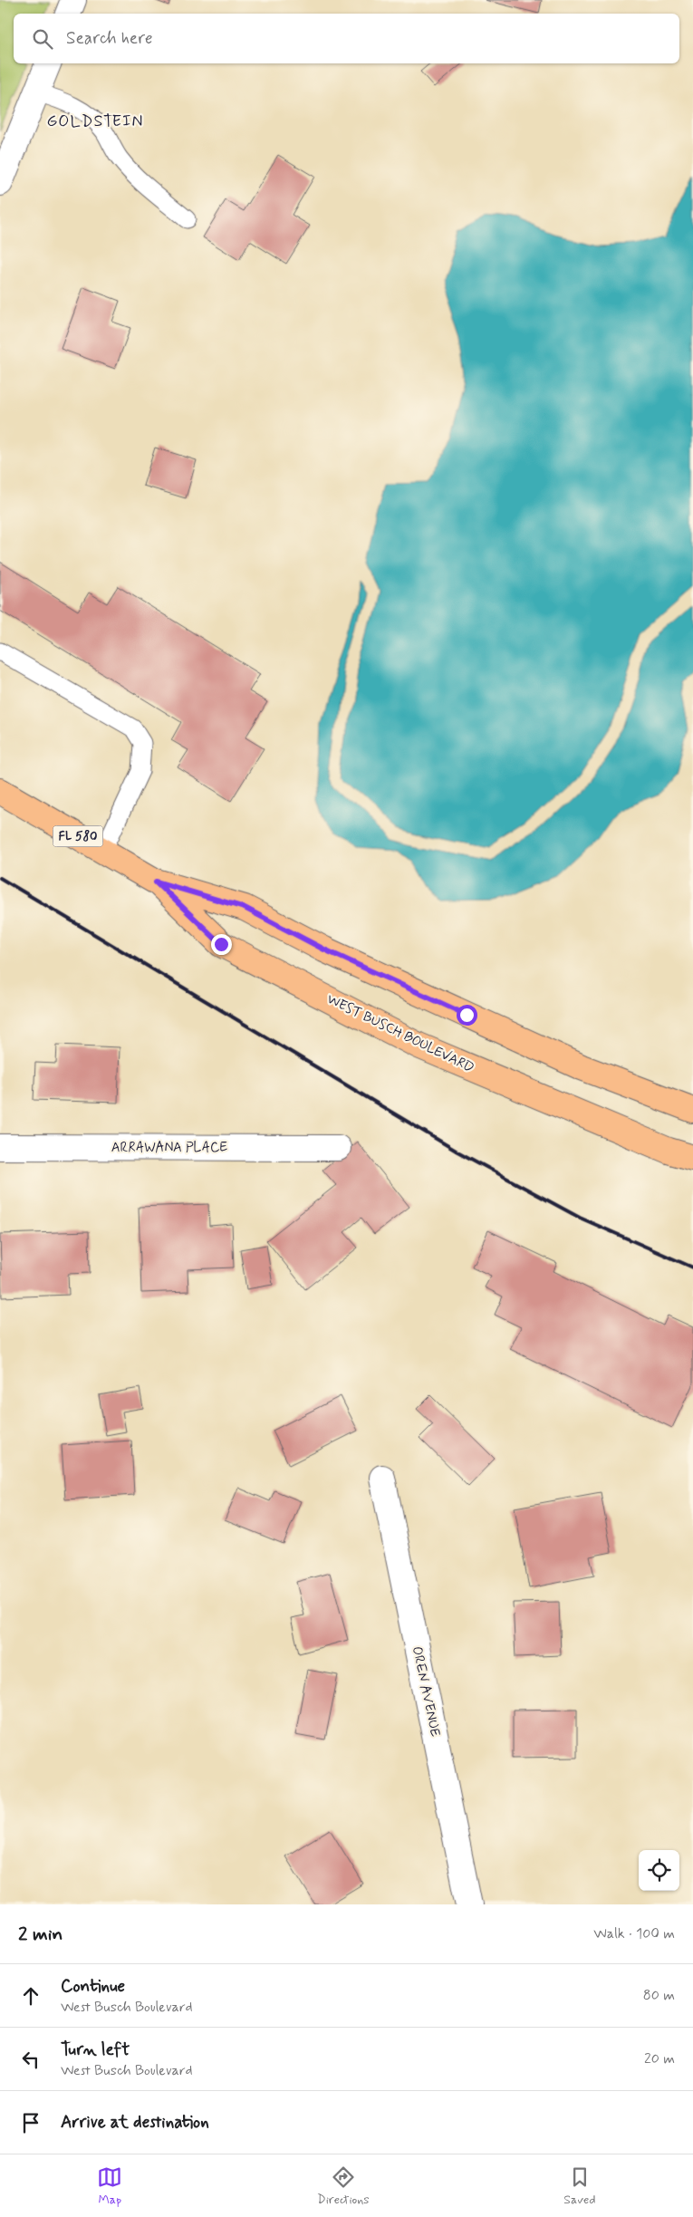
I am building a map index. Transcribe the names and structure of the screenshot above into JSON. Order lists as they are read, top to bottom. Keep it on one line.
{"streets":{"main road":["FL 580","WEST BUSCH BOULEVARD"],"street":["ARRAWANA PLACE","OREN AVENUE"]},"districts":["GOLDSTEIN"],"page":{"search":"Search here","heading":["2 min","Walk · 100 m"],"list":[["Continue","West Busch Boulevard","80 m"],["Turn left","West Busch Boulevard","20 m"],"Arrive at destination"],"nav":["Map","Directions","Saved"]}}
